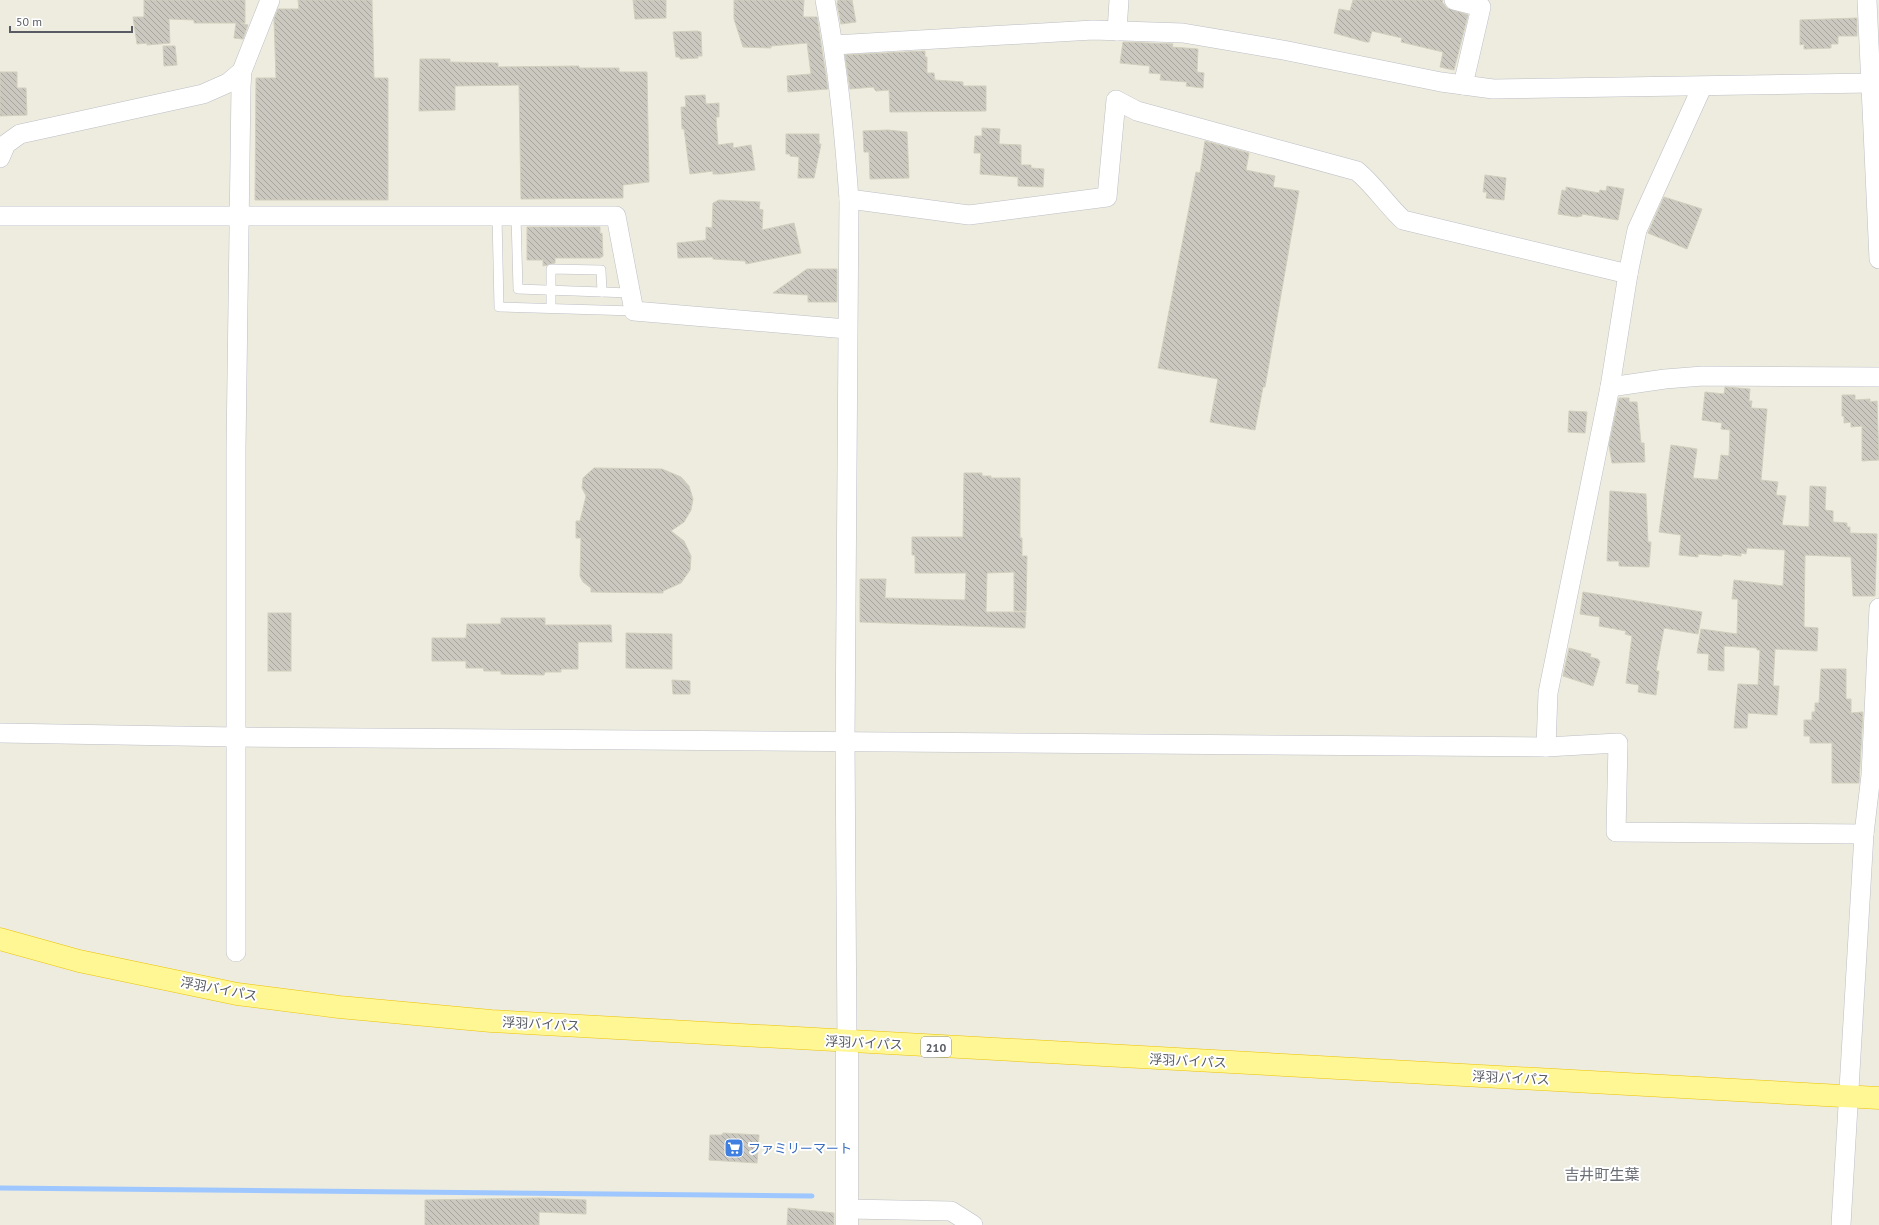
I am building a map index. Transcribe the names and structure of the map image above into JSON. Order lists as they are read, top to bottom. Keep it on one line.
{"streets":{"highway":["浮羽バイパス","210"]},"districts":["吉井町生葉"],"places":{"supermarket":["ファミリーマート"]},"scale_bar":"50 m"}
